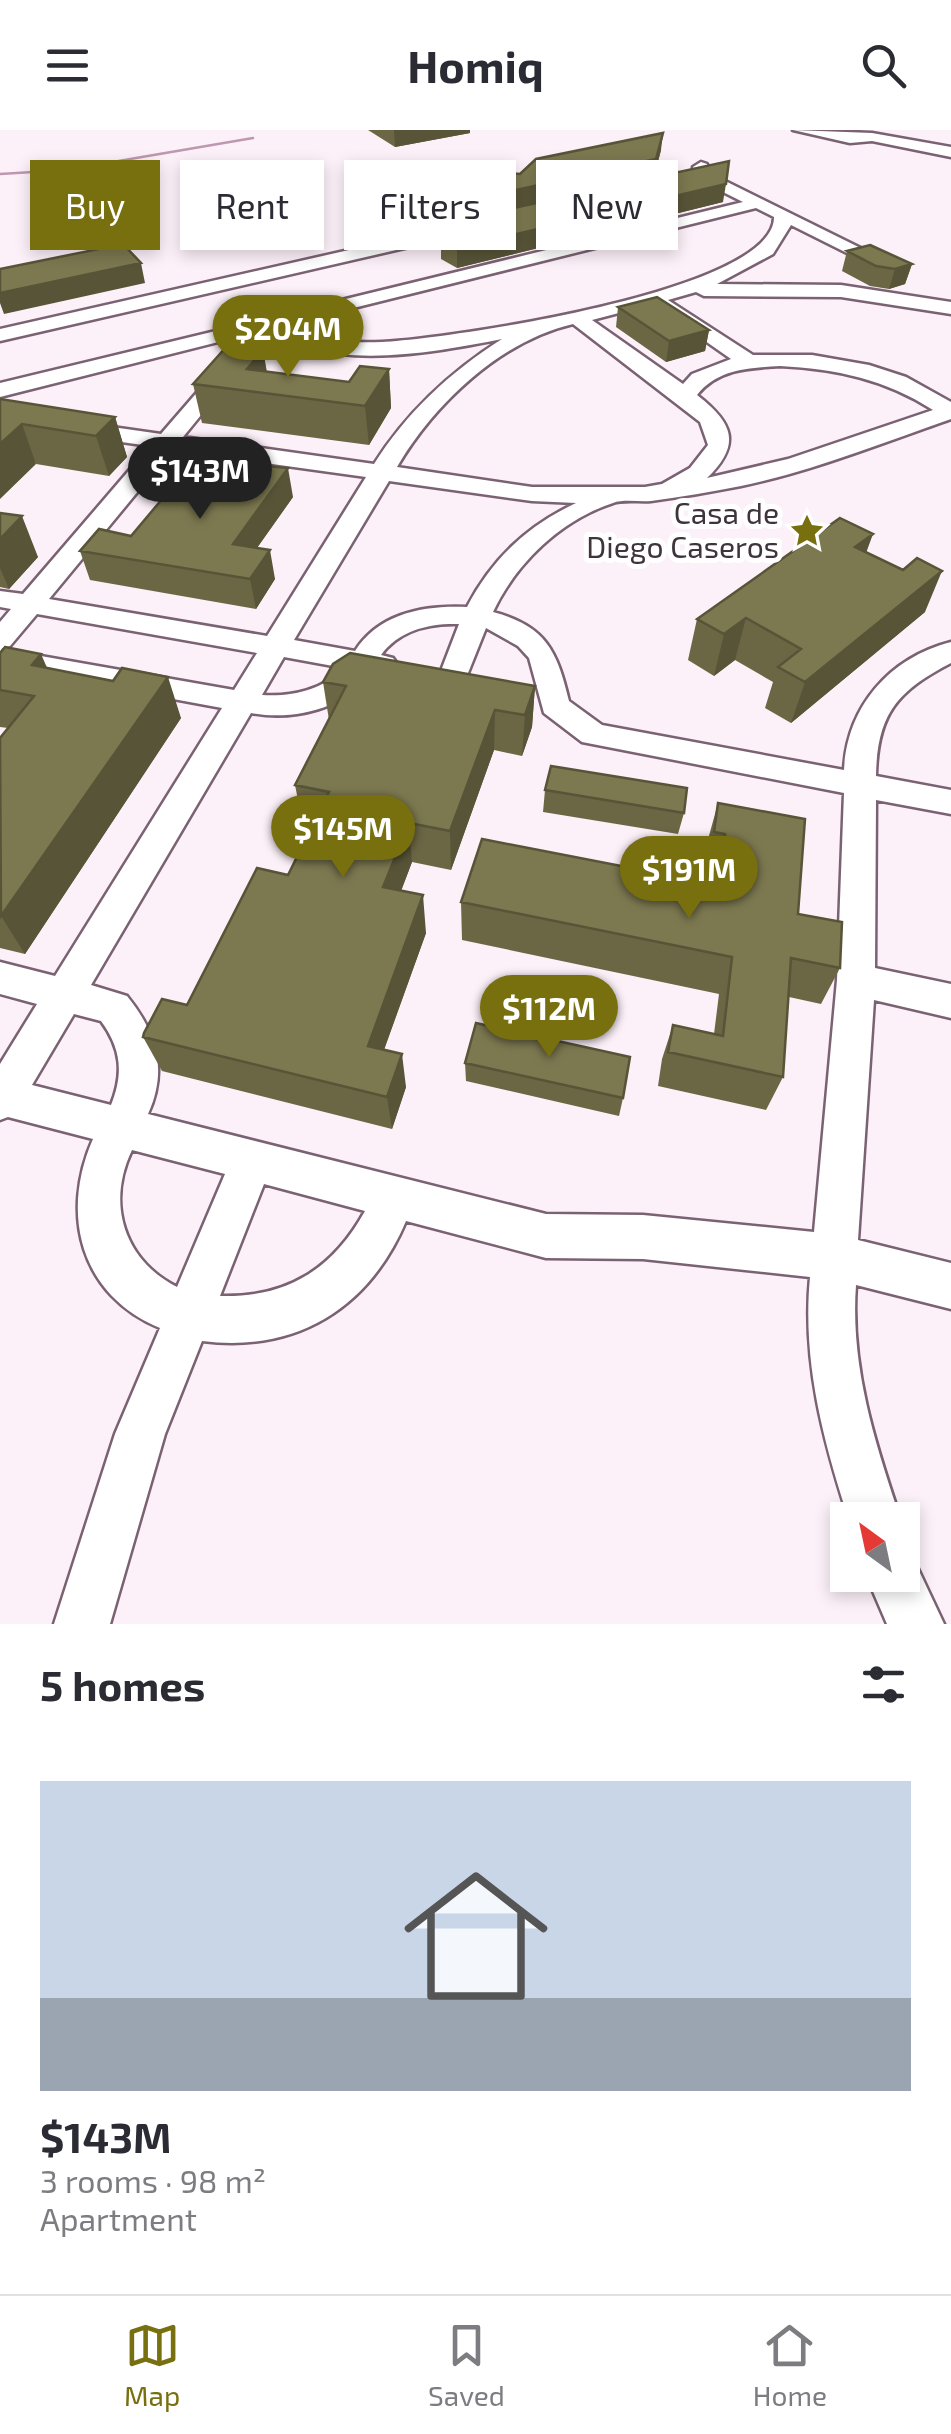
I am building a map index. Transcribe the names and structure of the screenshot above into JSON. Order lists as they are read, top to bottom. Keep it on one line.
{"places":{"place":["Casa de Diego Caseros"]},"north":"top left","page":{"header":"Homiq","chip":["Buy","Rent","Filters","New"],"price":["$204M","$143M","$145M","$191M","$112M"],"heading":"5 homes","list":[{"name":"$143M","note":"3 rooms · 98 m² · Apartment"}],"tabs":["Map","Saved","Home"]}}
